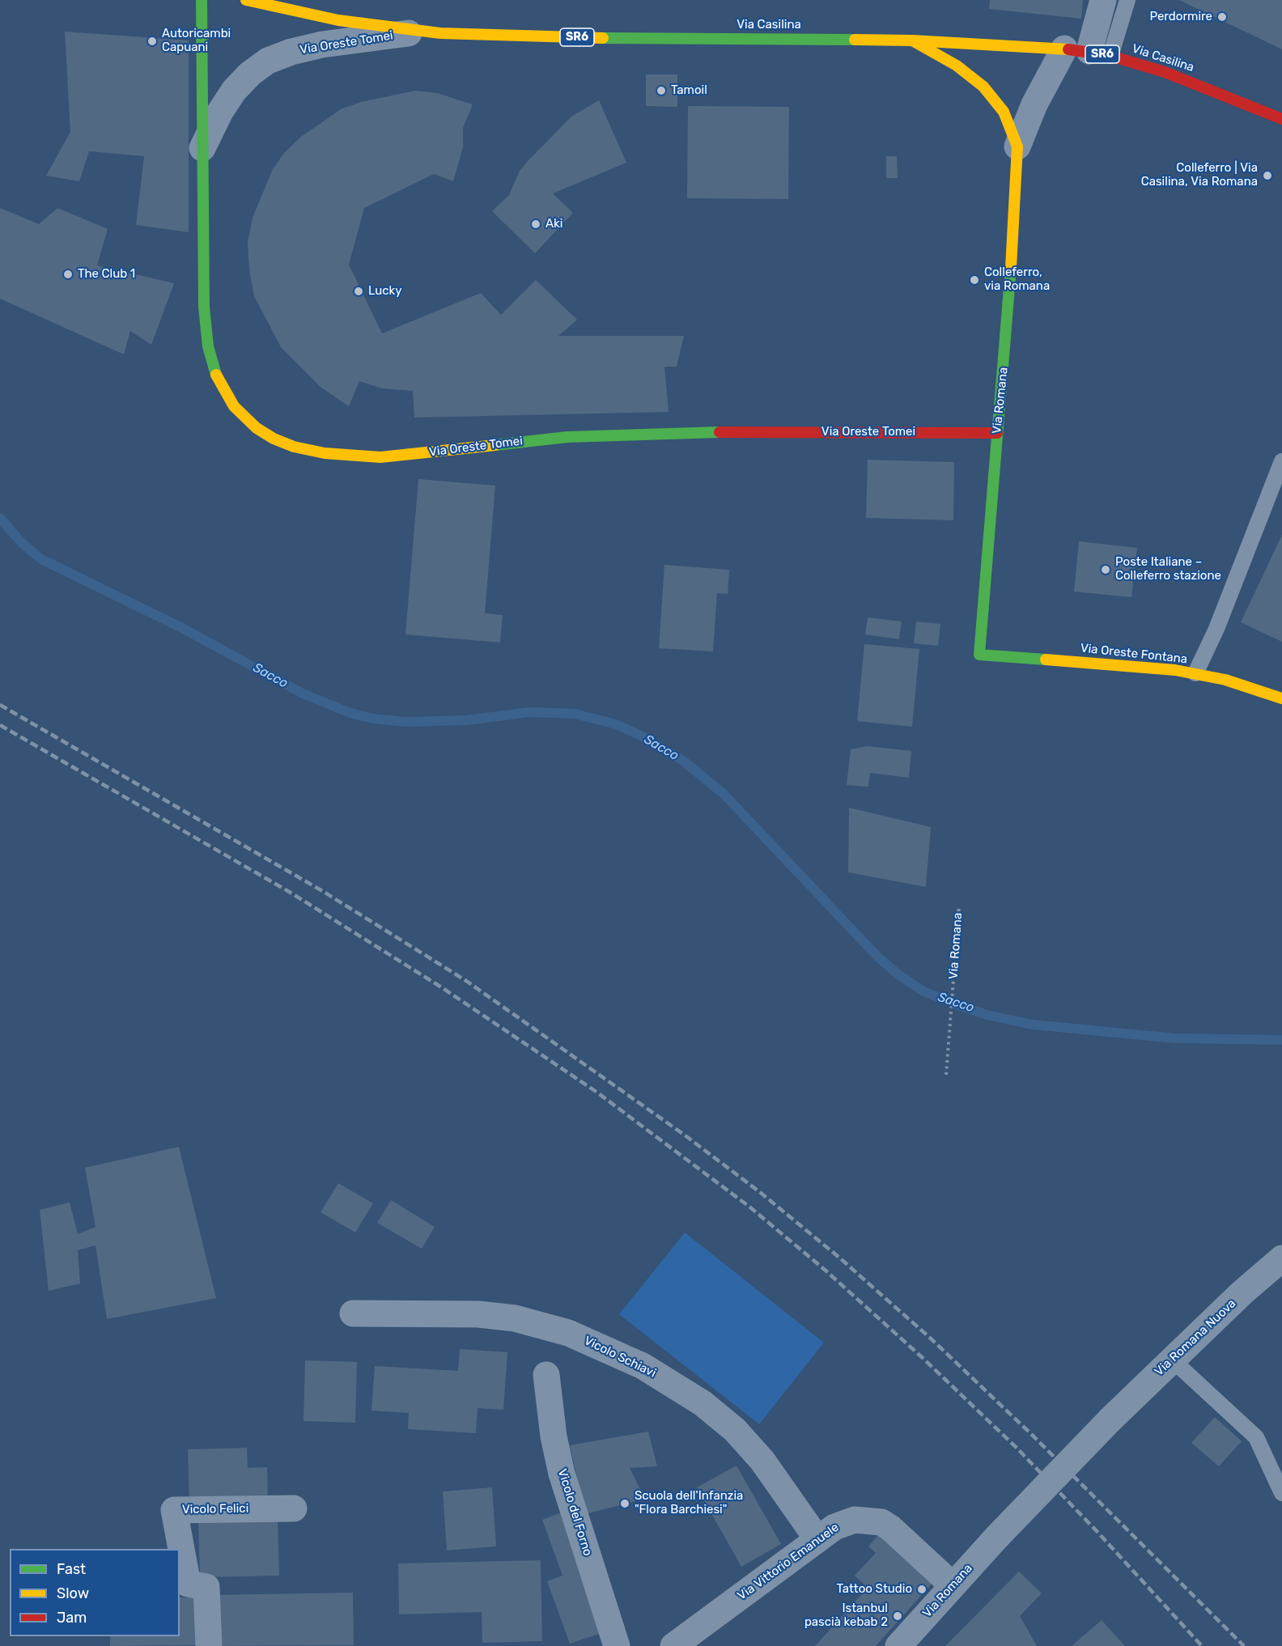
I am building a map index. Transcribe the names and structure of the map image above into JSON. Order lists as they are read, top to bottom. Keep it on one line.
{"streets":{"street":["Via Casilina","SR6","Via Oreste Tomei","Via Romana","Via Oreste Fontana","Via Romana Nuova","Vicolo Schiavi","Vicolo Felici","Vicolo del Forno","Via Vittorio Emanuele"]},"crossings":[["Via Casilina","Via Oreste Tomei"],["Via Casilina","Via Romana"],["Via Oreste Tomei","Via Romana"],["Via Romana","Via Oreste Fontana"],["Via Romana","Via Romana Nuova"],["Via Romana","Via Vittorio Emanuele"],["Vicolo Schiavi","Via Vittorio Emanuele"]],"water":["Sacco"],"places":["Perdormire","Autoricambi Capuani","Tamoil","Colleferro | Via Casilina, Via Romana","Aki","The Club 1","Colleferro, via Romana","Lucky","Poste Italiane – Colleferro stazione","Scuola dell'Infanzia \"Flora Barchiesi\"","Tattoo Studio","Istanbul pascià kebab 2"],"legend":["Fast","Slow","Jam"]}
